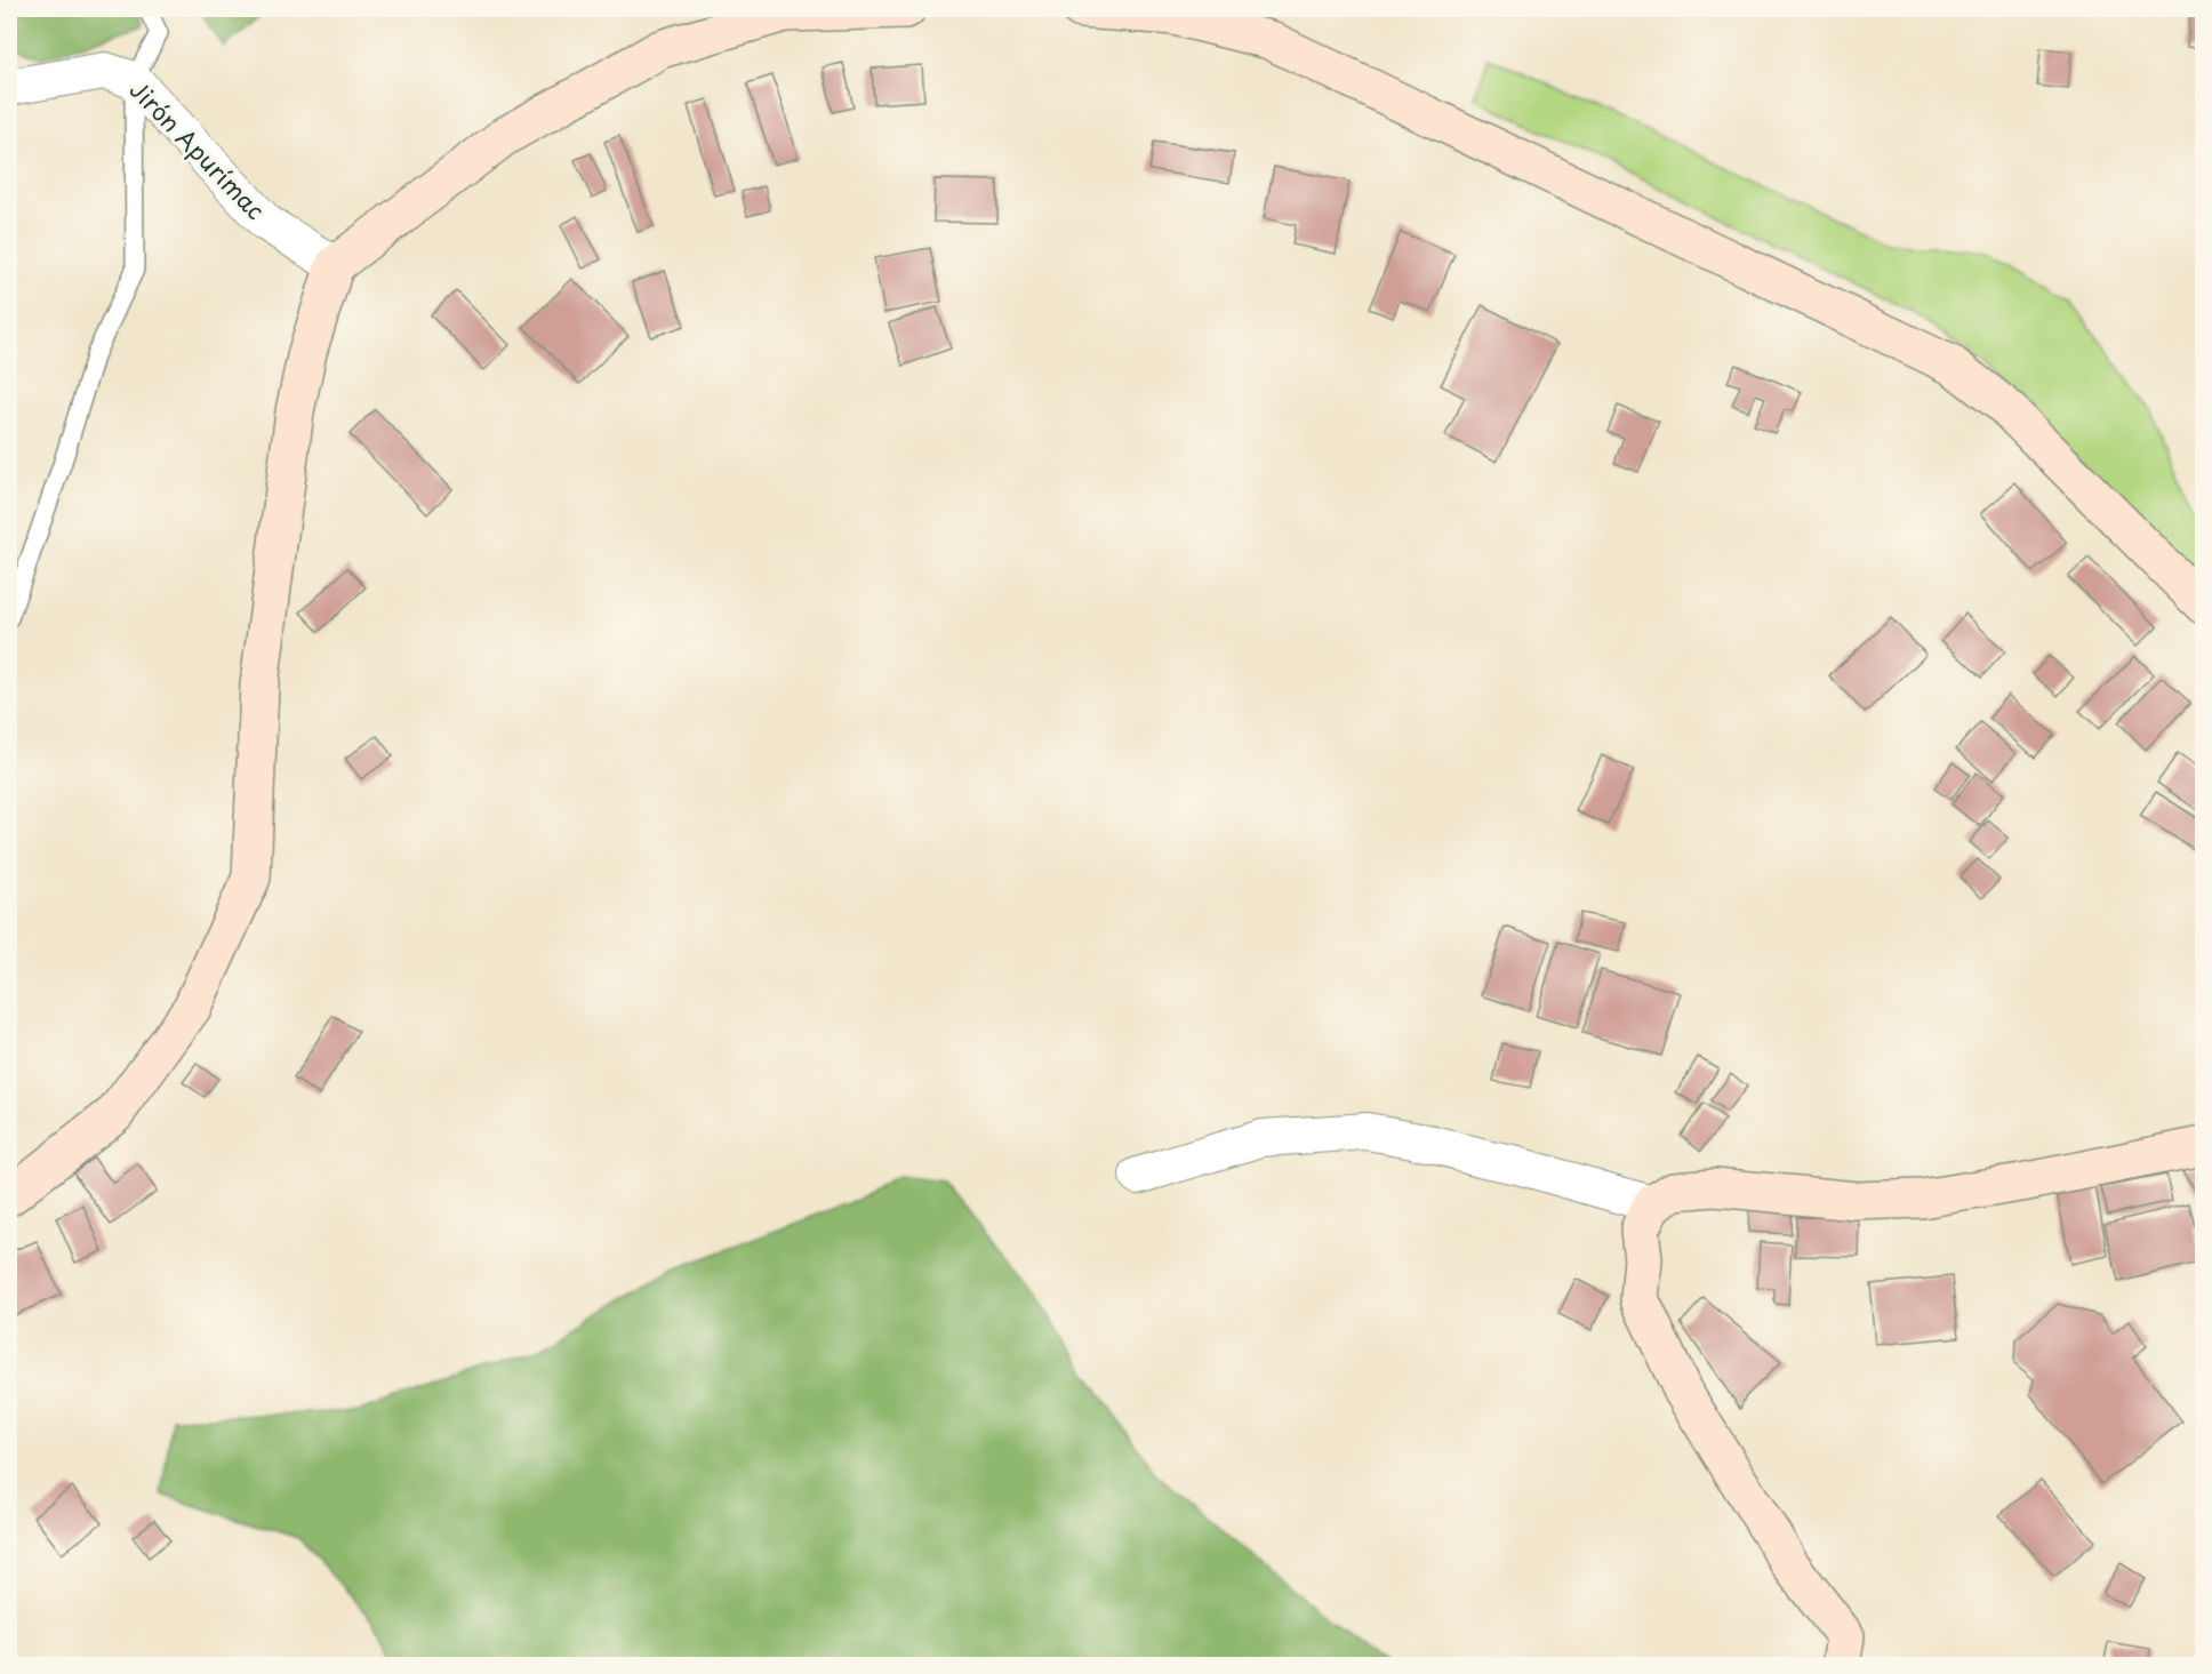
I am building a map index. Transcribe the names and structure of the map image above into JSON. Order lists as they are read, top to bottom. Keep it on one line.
{"streets":{"street":["Jirón Apurímac"]}}
